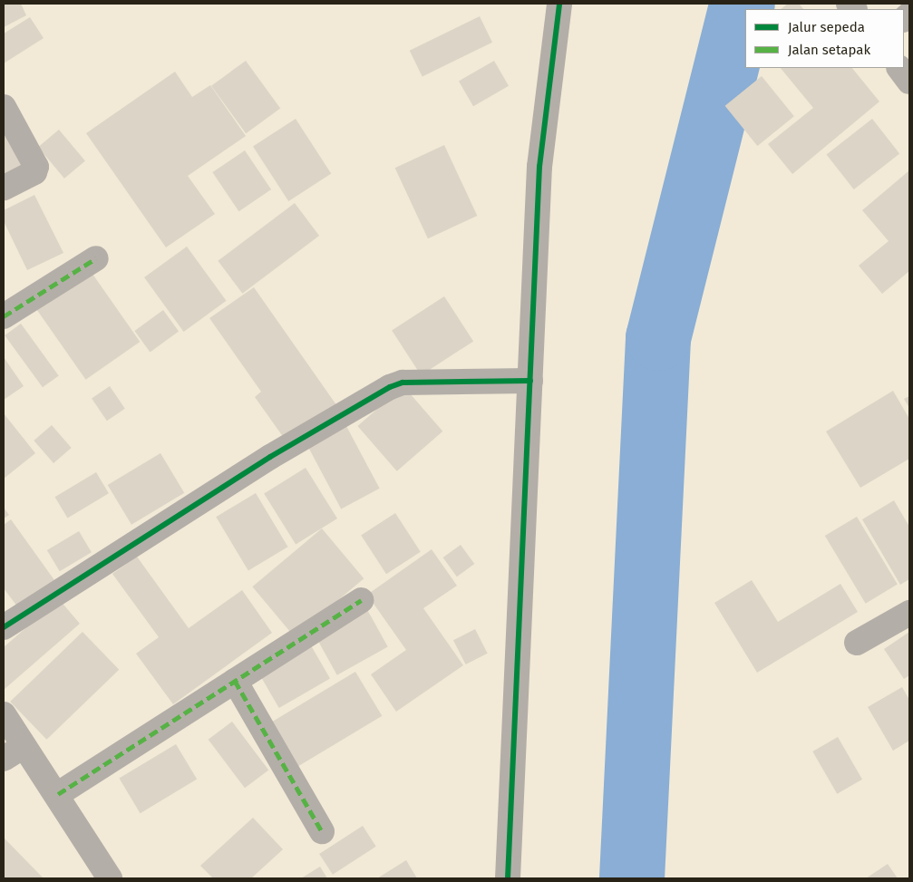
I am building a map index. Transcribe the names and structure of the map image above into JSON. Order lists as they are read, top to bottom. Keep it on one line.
{"legend":["Jalur sepeda","Jalan setapak"]}
